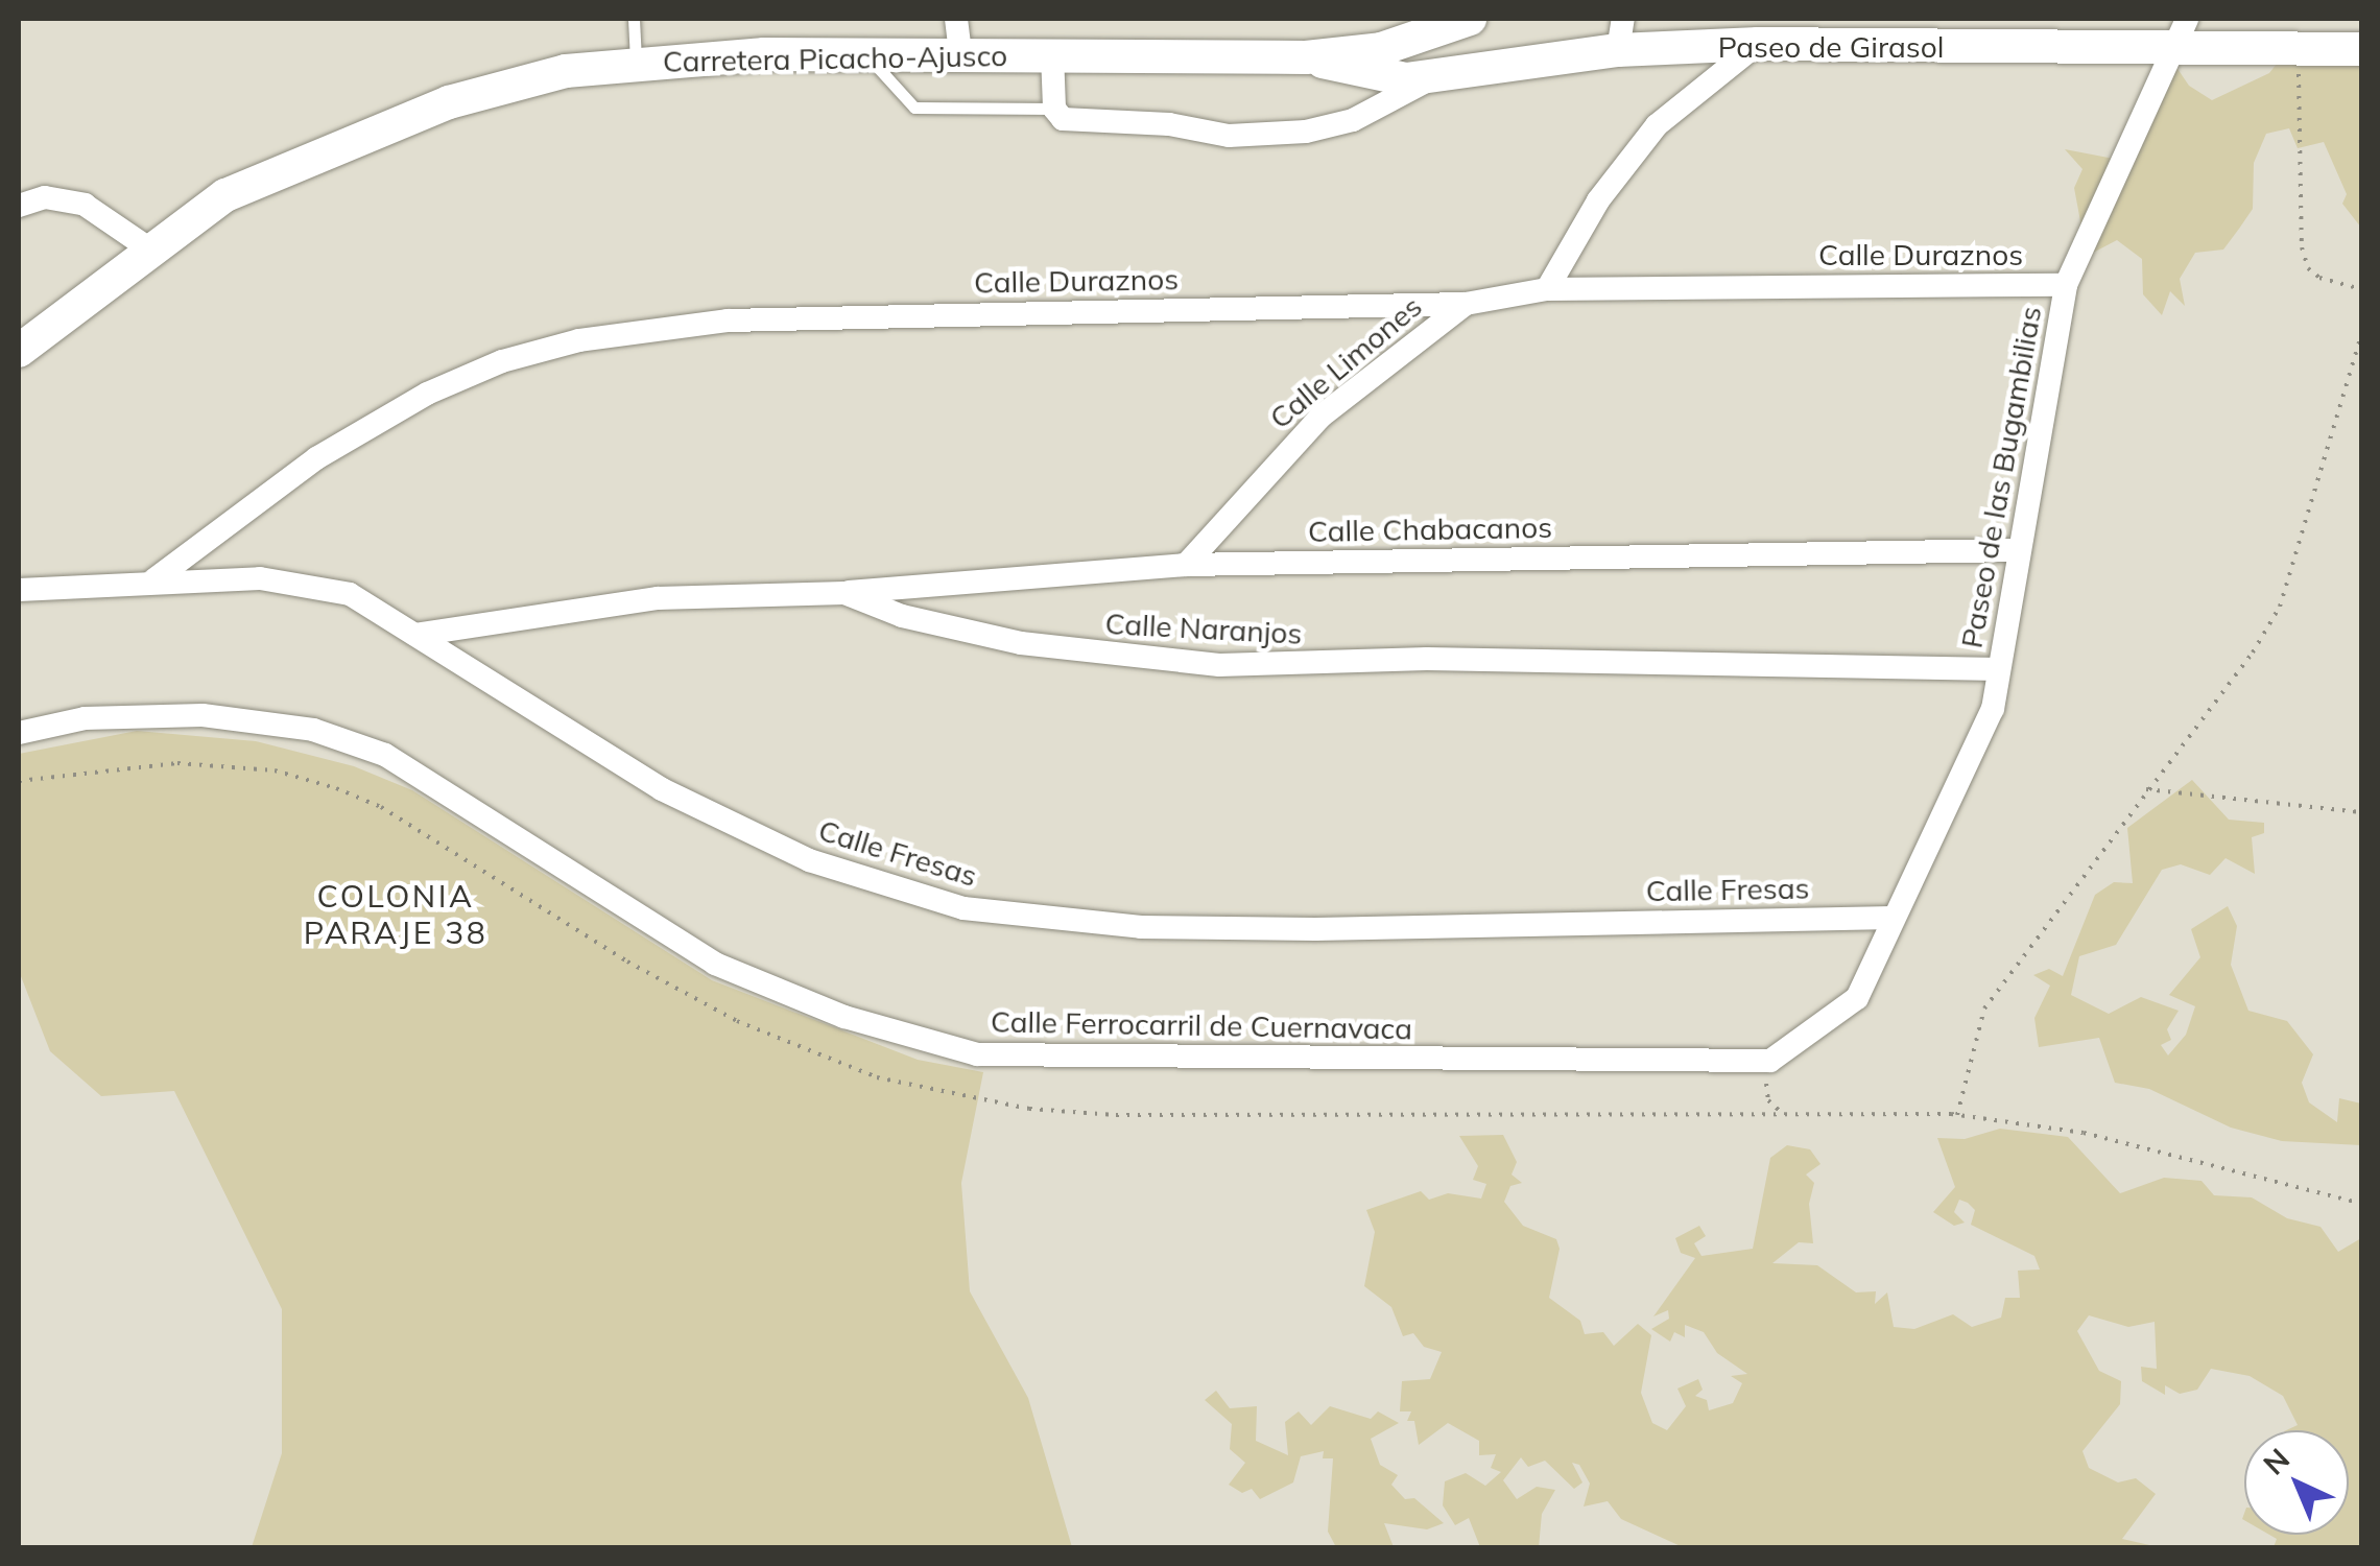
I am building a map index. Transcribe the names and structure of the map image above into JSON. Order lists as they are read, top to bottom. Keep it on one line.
{"streets":{"main road":["Paseo de Girasol","Carretera Picacho-Ajusco"],"street":["Calle Duraznos","Calle Limones","Paseo de las Bugambilias","Calle Chabacanos","Calle Naranjos","Calle Fresas","Calle Ferrocarril de Cuernavaca"]},"crossings":[["Paseo de Girasol","Carretera Picacho-Ajusco"],["Paseo de Girasol","Paseo de las Bugambilias"],["Calle Duraznos","Calle Limones"],["Calle Duraznos","Paseo de las Bugambilias"],["Calle Duraznos","Calle Fresas"],["Calle Limones","Calle Chabacanos"],["Paseo de las Bugambilias","Calle Chabacanos"],["Paseo de las Bugambilias","Calle Naranjos"],["Paseo de las Bugambilias","Calle Fresas"],["Calle Chabacanos","Calle Naranjos"],["Calle Naranjos","Calle Fresas"]],"districts":["COLONIA PARAJE 38"],"north":"top left"}
